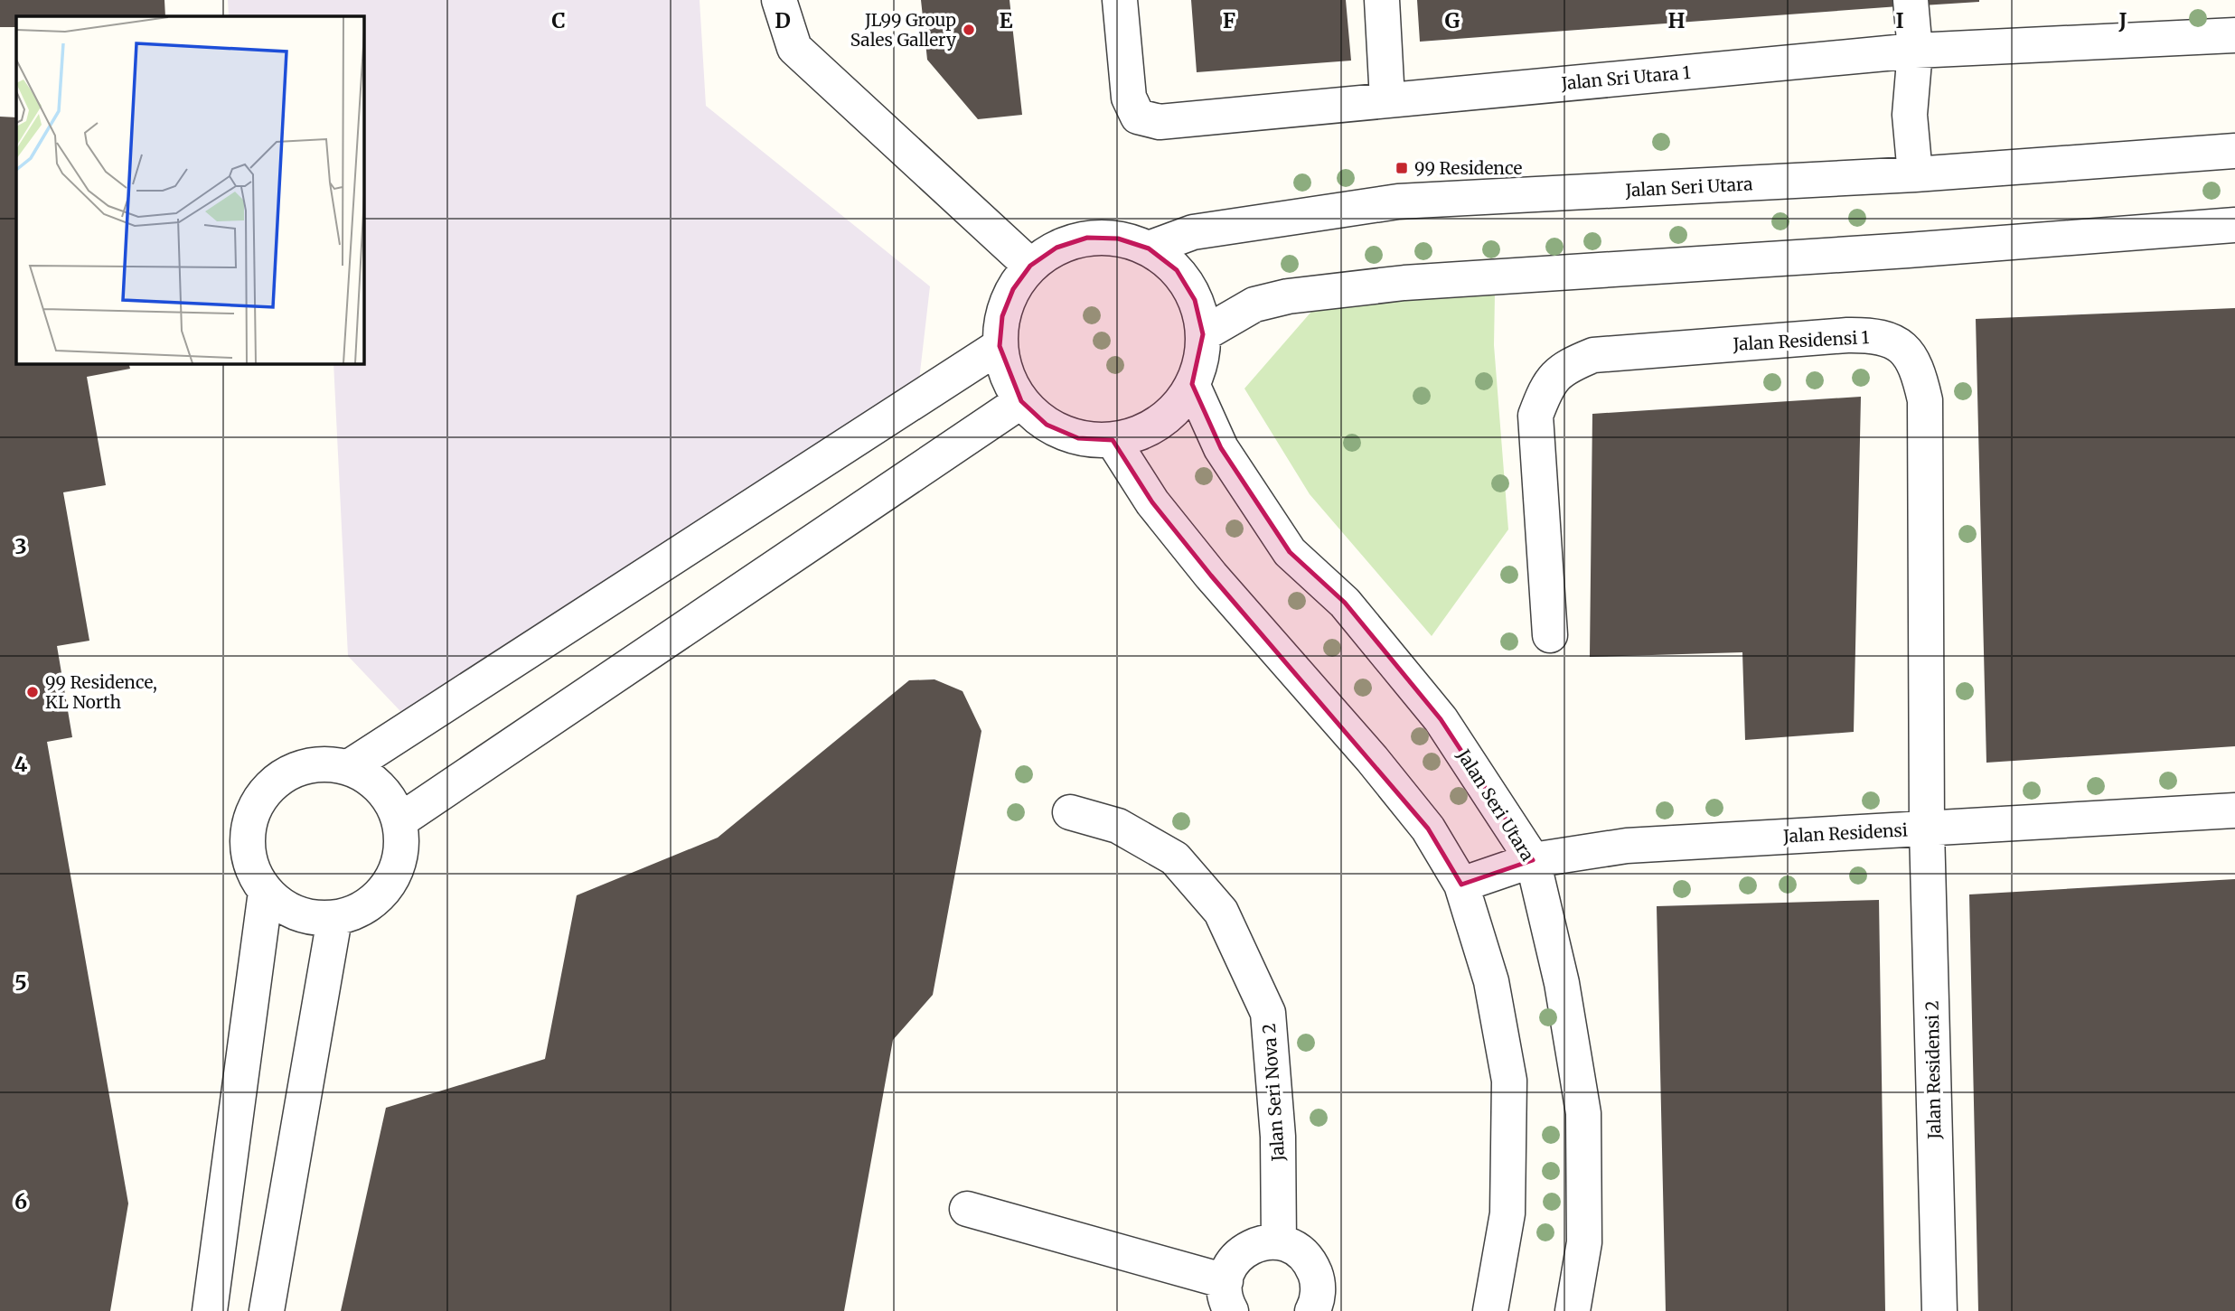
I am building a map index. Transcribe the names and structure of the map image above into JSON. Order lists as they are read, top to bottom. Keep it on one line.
{"streets":{"street":["Jalan Sri Utara 1","Jalan Seri Utara","Jalan Residensi 1","Jalan Residensi","Jalan Residensi 2","Jalan Seri Nova 2"]},"crossings":[["Jalan Seri Utara","Jalan Residensi"],["Jalan Residensi 1","Jalan Residensi"],["Jalan Residensi 1","Jalan Residensi 2"],["Jalan Residensi","Jalan Residensi 2"]],"places":{"other":["JL99 Group Sales Gallery","99 Residence, KL North"],"transit":["99 Residence"]},"grid":{"columns":["C","D","E","F","G","H","I","J"],"rows":["3","4","5","6"]}}
